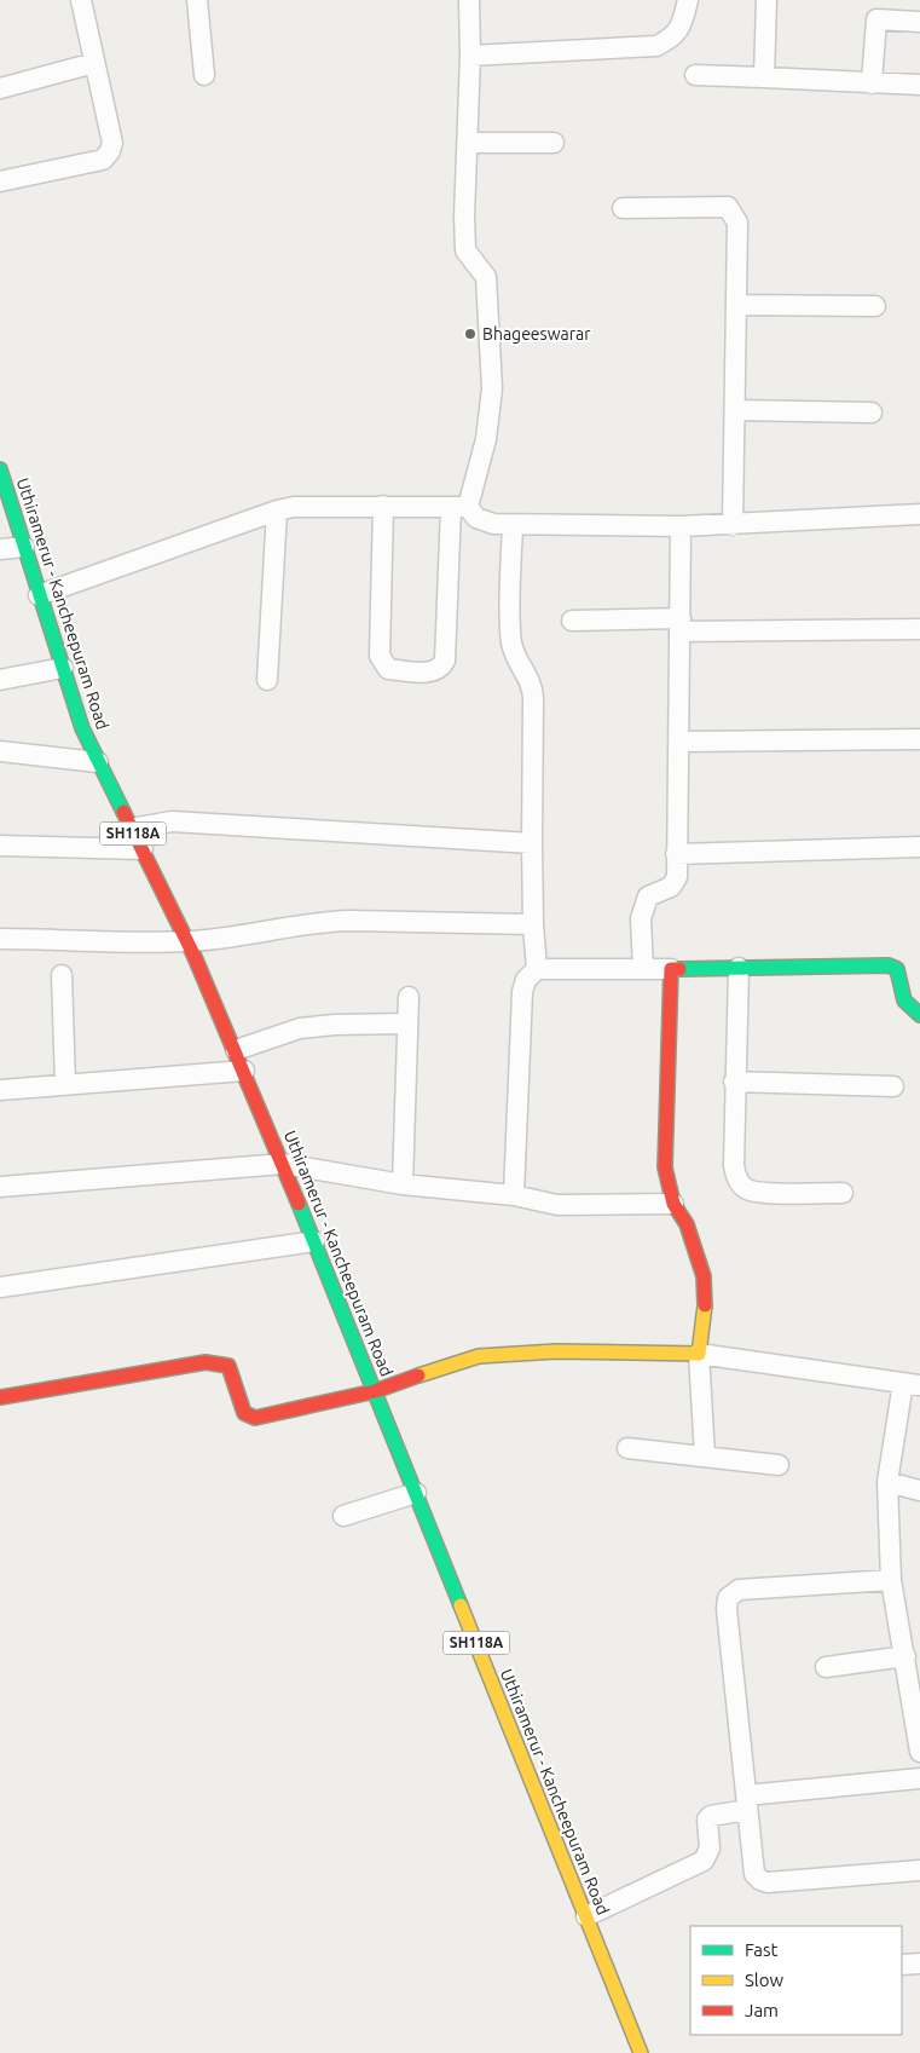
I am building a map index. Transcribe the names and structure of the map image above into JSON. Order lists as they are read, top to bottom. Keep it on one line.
{"streets":{"main road":["Uthiramerur - Kancheepuram Road","SH118A"]},"places":["Bhageeswarar"],"legend":["Fast","Slow","Jam"]}
